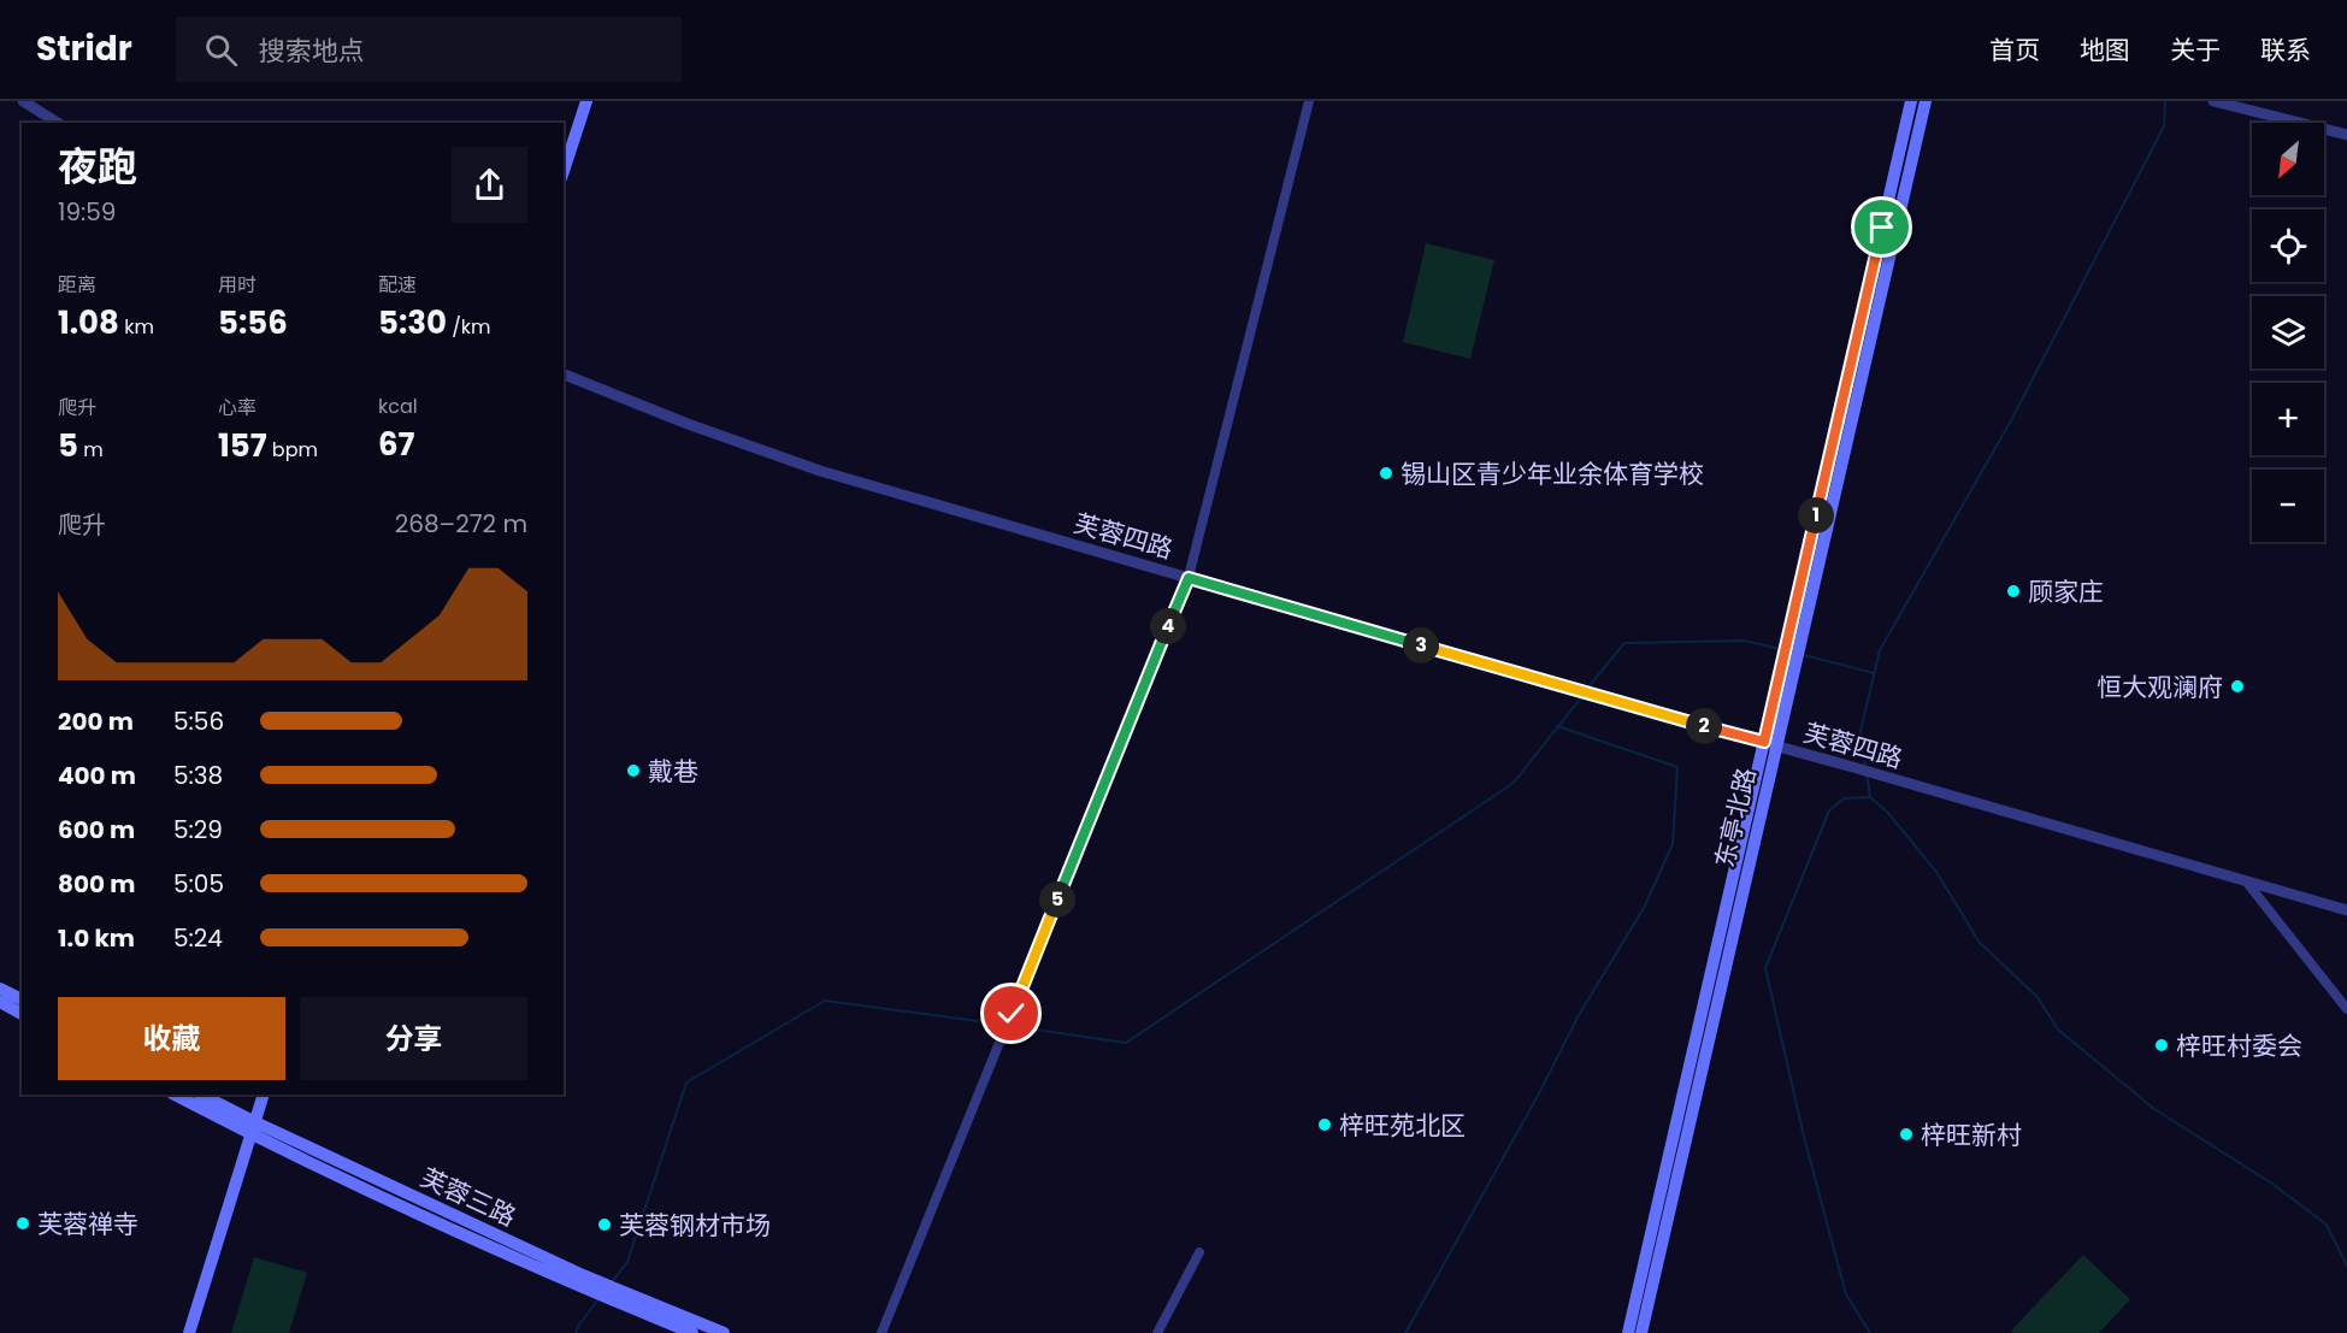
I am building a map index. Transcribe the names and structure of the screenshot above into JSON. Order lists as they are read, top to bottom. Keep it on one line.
{"streets":{"main road":["东亭北路","芙蓉三路"],"street":["芙蓉四路"]},"crossings":[["芙蓉四路","东亭北路"]],"places":["锡山区青少年业余体育学校","顾家庄","恒大观澜府","戴巷","梓旺村委会","梓旺苑北区","梓旺新村","芙蓉禅寺","芙蓉钢材市场"],"north":"bottom left","page":{"header":"Stridr","search":"搜索地点","nav":["首页","地图","关于","联系"],"map_buttons":["+","−"],"heading":["夜跑","19:59"],"stats":[["距离","1.08 km"],["用时","5:56"],["配速","5:30 /km"],["爬升","5 m"],["心率","157 bpm"],["kcal","67"]],"chart":["爬升","268–272 m"],"pins":["1","4","3","2","5"],"list":[{"name":"200 m","note":"5:56"},{"name":"400 m","note":"5:38"},{"name":"600 m","note":"5:29"},{"name":"800 m","note":"5:05"},{"name":"1.0 km","note":"5:24"}],"buttons":["收藏","分享"]}}
